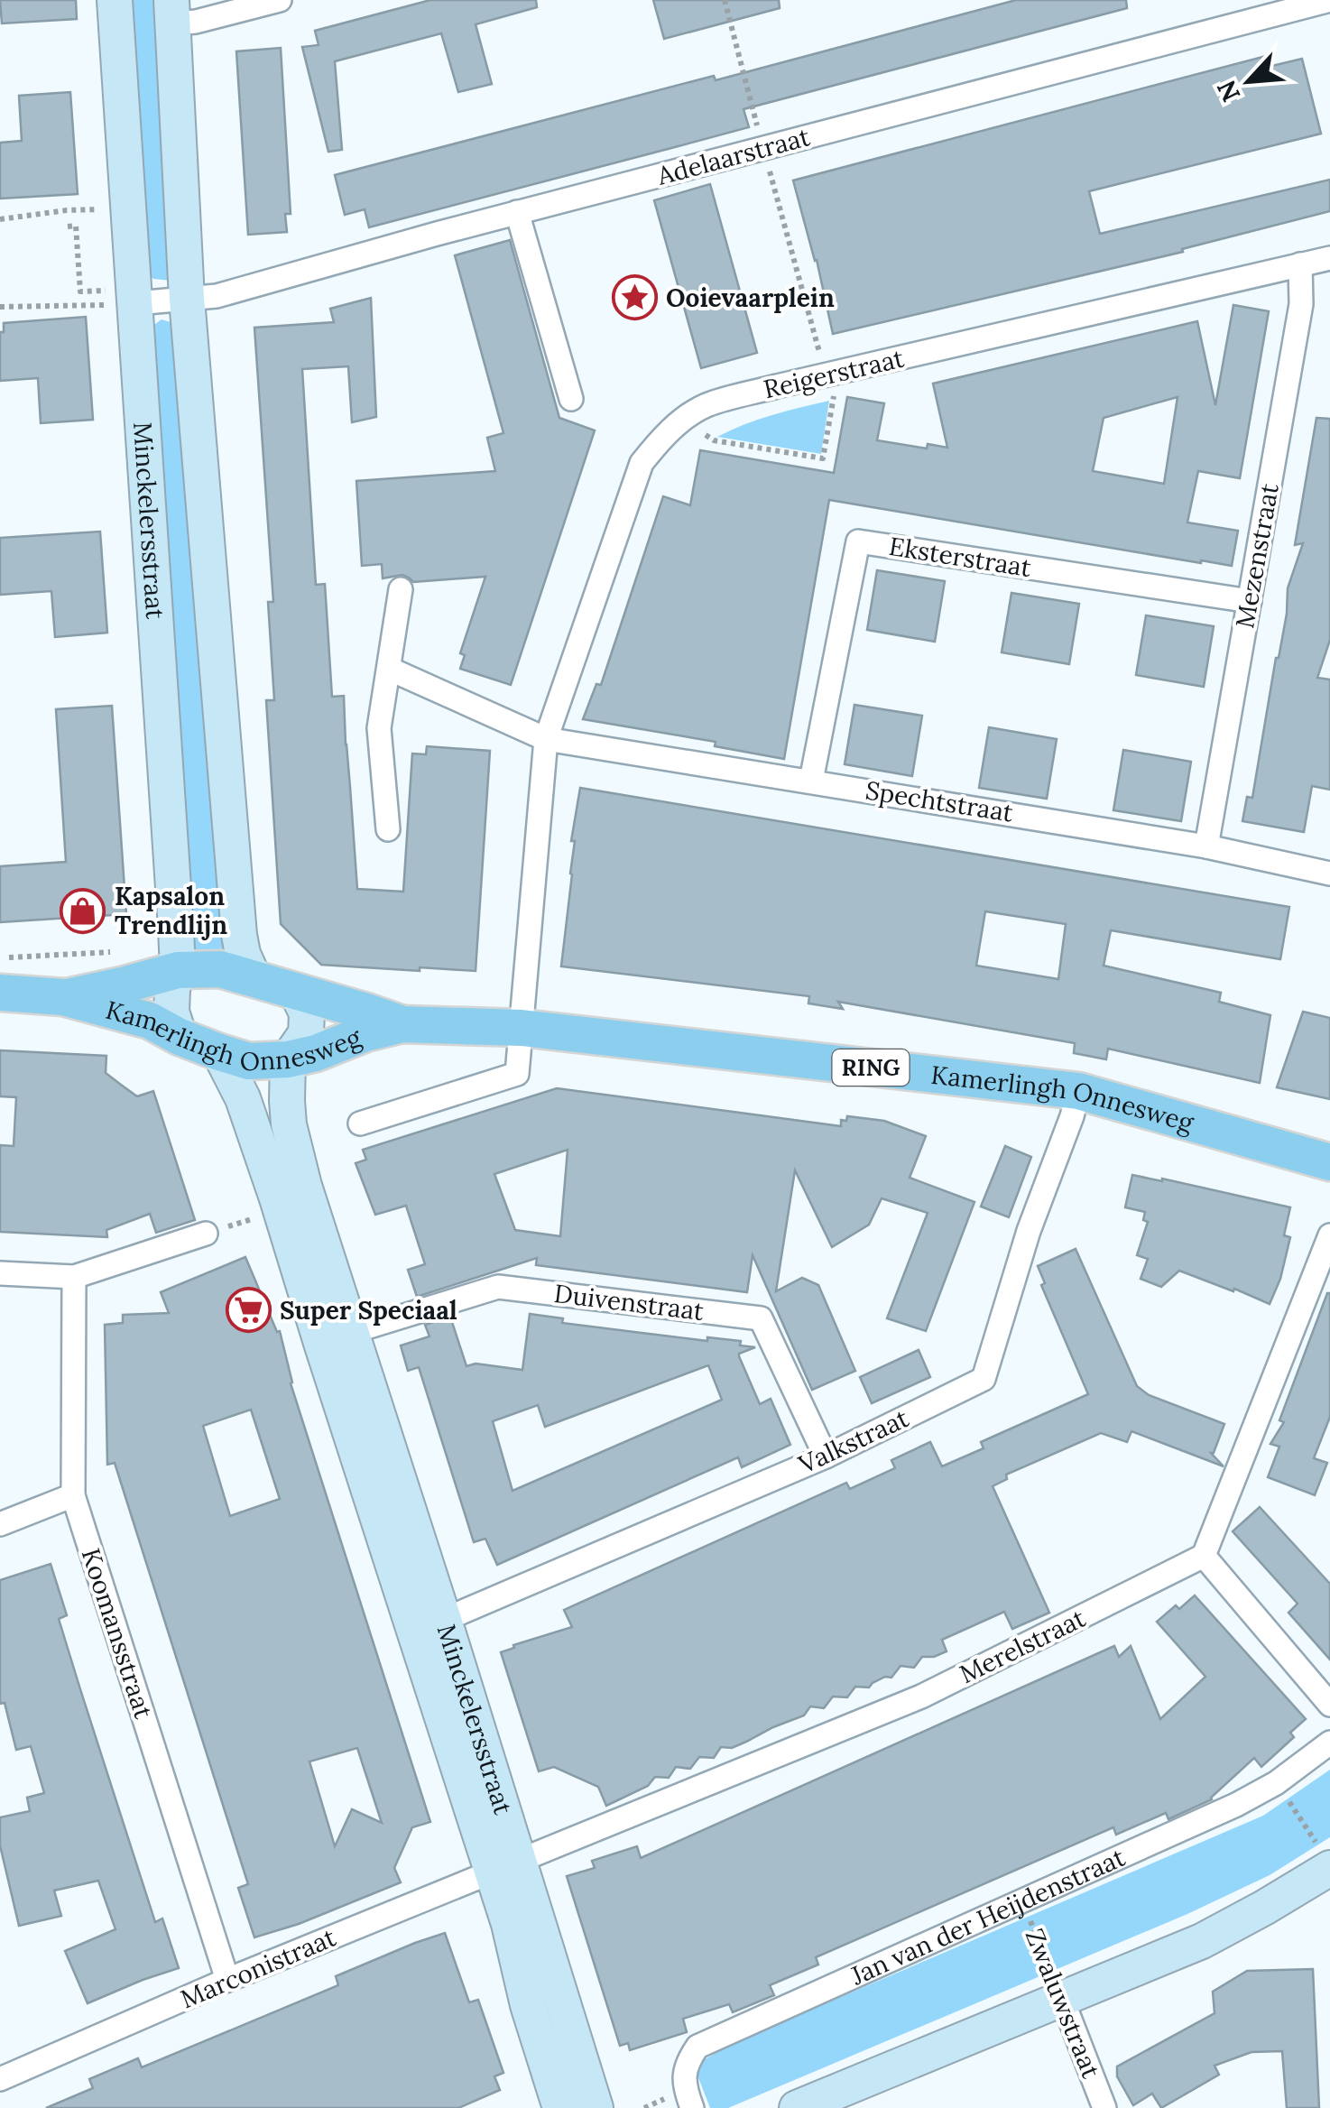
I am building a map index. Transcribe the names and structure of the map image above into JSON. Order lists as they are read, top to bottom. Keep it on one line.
{"streets":{"main road":["Minckelersstraat","Kamerlingh Onnesweg","RING"],"street":["Adelaarstraat","Reigerstraat","Mezenstraat","Eksterstraat","Spechtstraat","Duivenstraat","Valkstraat","Koomansstraat","Merelstraat","Jan van der Heijdenstraat","Marconistraat","Zwaluwstraat"]},"crossings":[["Adelaarstraat","Minckelersstraat"],["Reigerstraat","Mezenstraat"],["Reigerstraat","Spechtstraat"],["Reigerstraat","Kamerlingh Onnesweg"],["Minckelersstraat","Kamerlingh Onnesweg"],["Minckelersstraat","Duivenstraat"],["Minckelersstraat","Valkstraat"],["Minckelersstraat","Merelstraat"],["Minckelersstraat","Marconistraat"],["Mezenstraat","Eksterstraat"],["Mezenstraat","Spechtstraat"],["Eksterstraat","Spechtstraat"],["Kamerlingh Onnesweg","Valkstraat"],["Duivenstraat","Valkstraat"],["Koomansstraat","Marconistraat"],["Merelstraat","Marconistraat"],["Jan van der Heijdenstraat","Zwaluwstraat"]],"places":{"place":["Ooievaarplein"],"shop":["Kapsalon Trendlijn"],"supermarket":["Super Speciaal"]},"north":"bottom left"}
